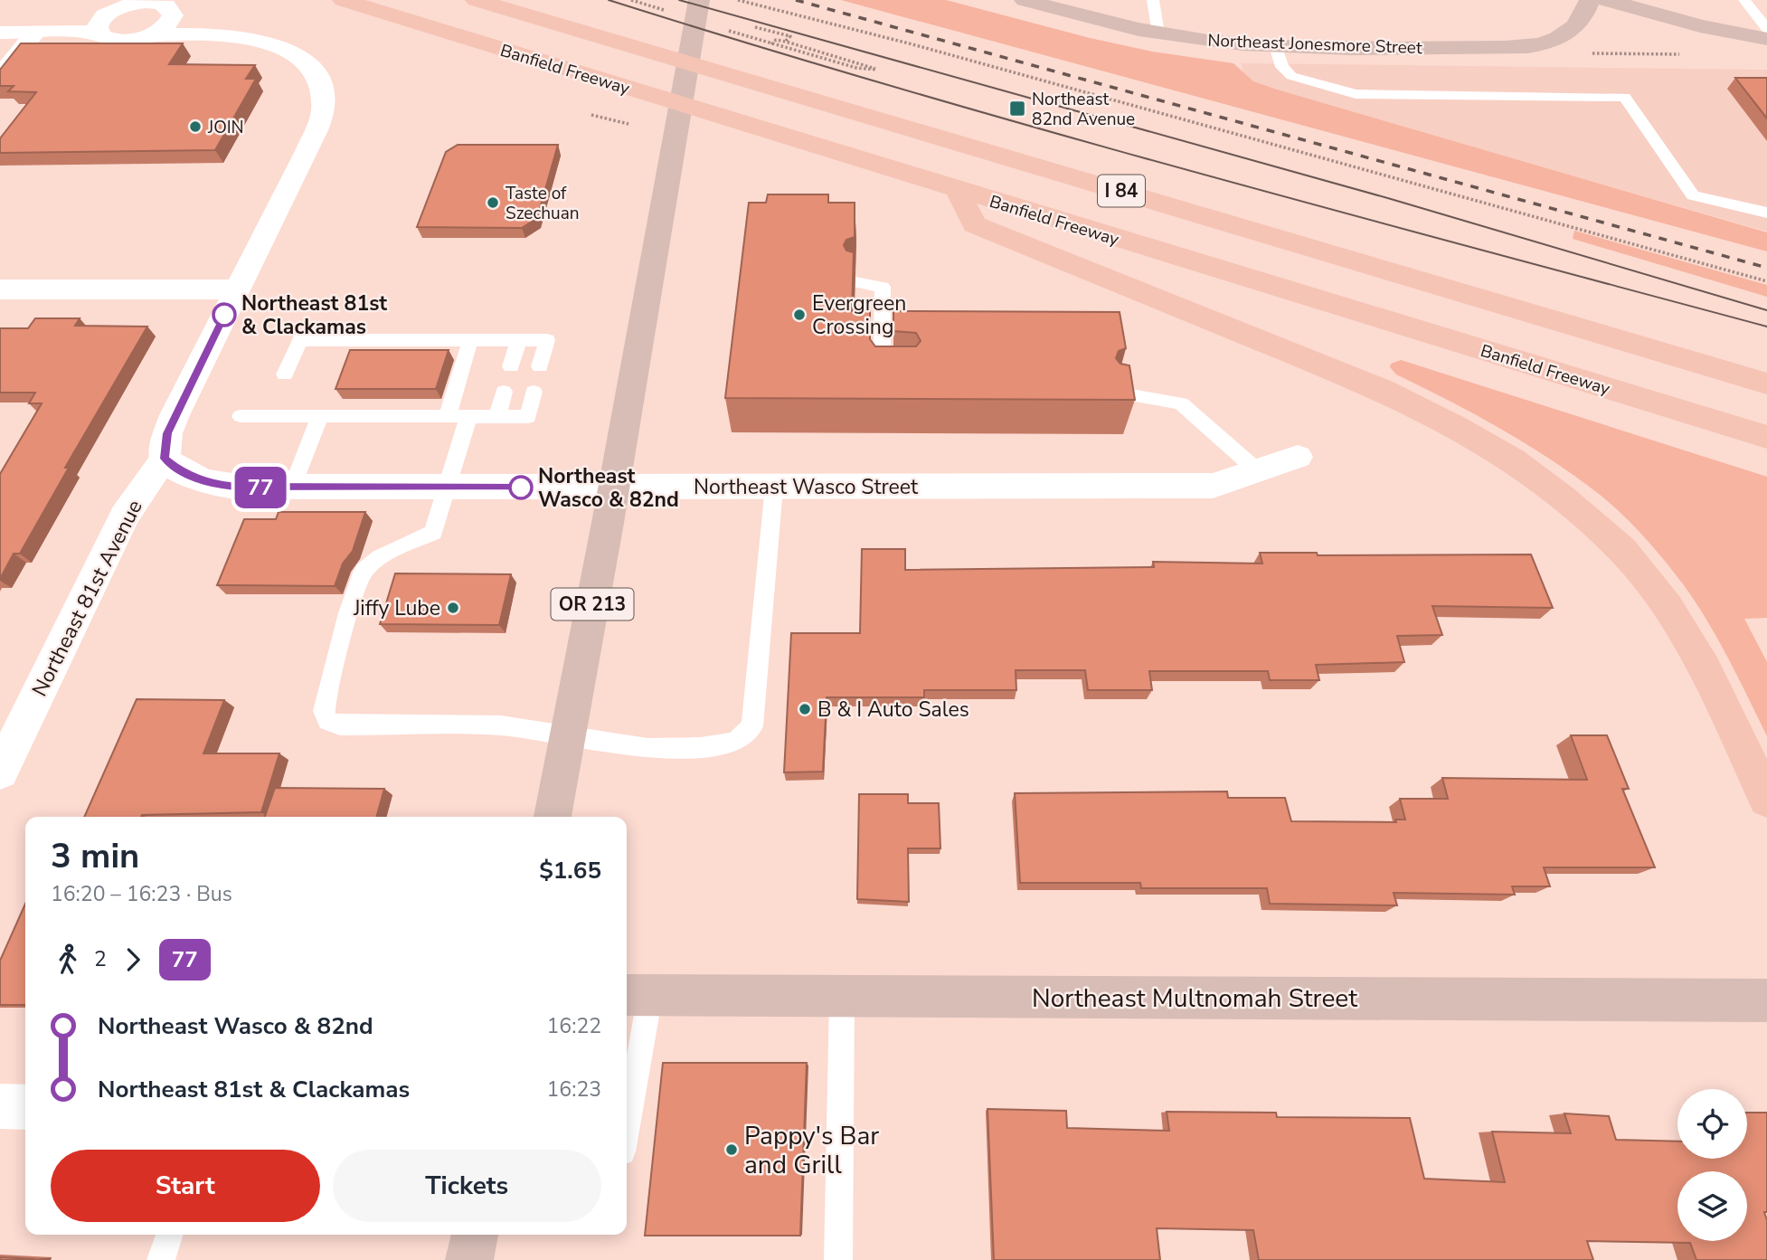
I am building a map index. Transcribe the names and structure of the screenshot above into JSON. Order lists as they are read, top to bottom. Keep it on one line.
{"streets":{"highway":["Banfield Freeway","I 84"],"main road":["Northeast Jonesmore Street","Northeast Wasco Street","Northeast 81st Avenue","OR 213","Northeast Multnomah Street"]},"crossings":[["Northeast Wasco Street","Northeast 81st Avenue"],["Northeast Wasco Street","OR 213"]],"places":{"transit":["Northeast 82nd Avenue"],"other":["JOIN","Taste of Szechuan","Northeast 81st & Clackamas","Evergreen Crossing","Northeast Wasco & 82nd","Jiffy Lube","B & I Auto Sales","Pappy's Bar and Grill"]},"lines":["bus line 77"],"page":{"on_map":"77","heading":["3 min","16:20 – 16:23 · Bus","$1.65"],"legs":["2","77"],"list":[{"name":"Northeast Wasco & 82nd","value":"16:22"},{"name":"Northeast 81st & Clackamas","value":"16:23"}],"buttons":["Start","Tickets"]}}
